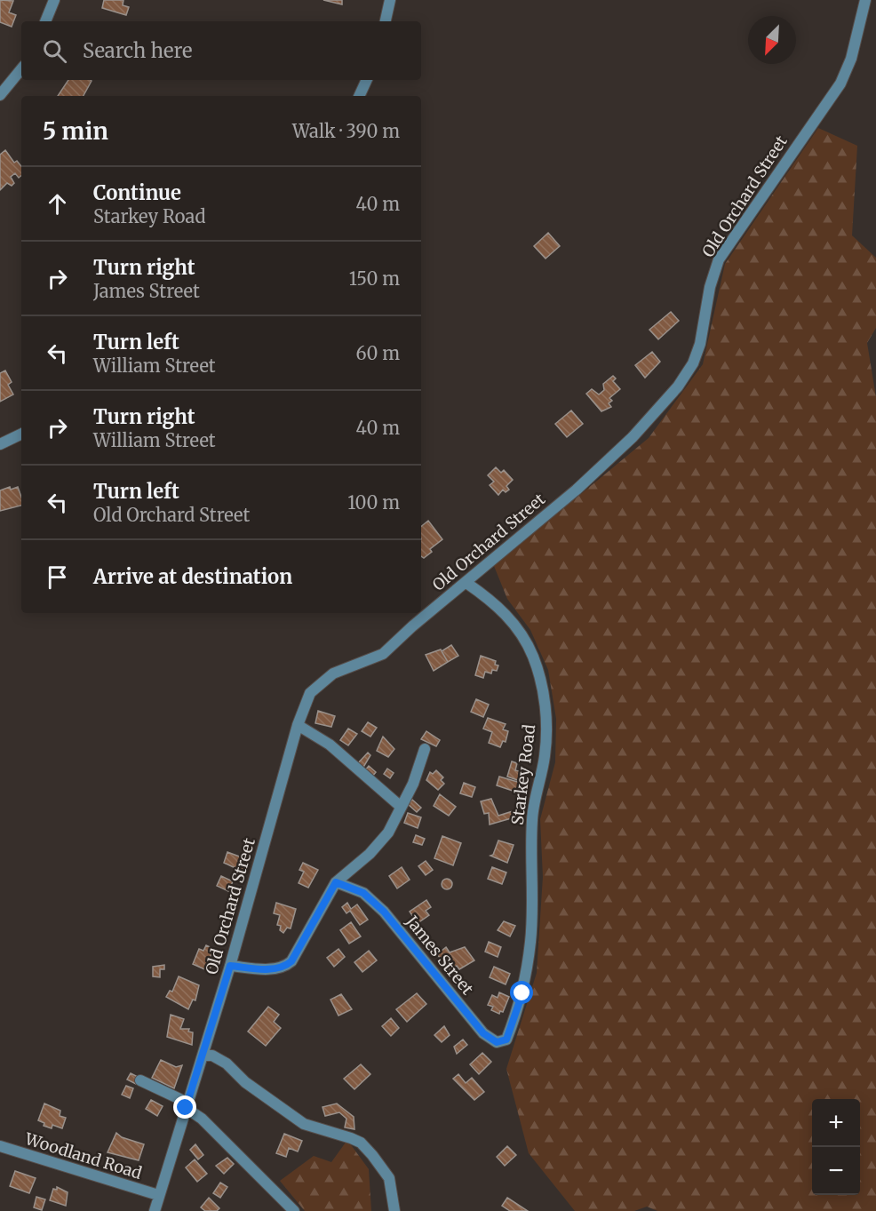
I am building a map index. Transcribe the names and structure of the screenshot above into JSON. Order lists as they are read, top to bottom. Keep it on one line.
{"streets":{"street":["Old Orchard Street","Starkey Road","James Street","Woodland Road"]},"crossings":[["Old Orchard Street","Starkey Road"],["Old Orchard Street","Woodland Road"],["Starkey Road","James Street"]],"north":"bottom left","page":{"search":"Search here","heading":["5 min","Walk · 390 m"],"list":[["Continue","Starkey Road","40 m"],["Turn right","James Street","150 m"],["Turn left","William Street","60 m"],["Turn right","William Street","40 m"],["Turn left","Old Orchard Street","100 m"],"Arrive at destination"],"map_buttons":["+","−"]}}
